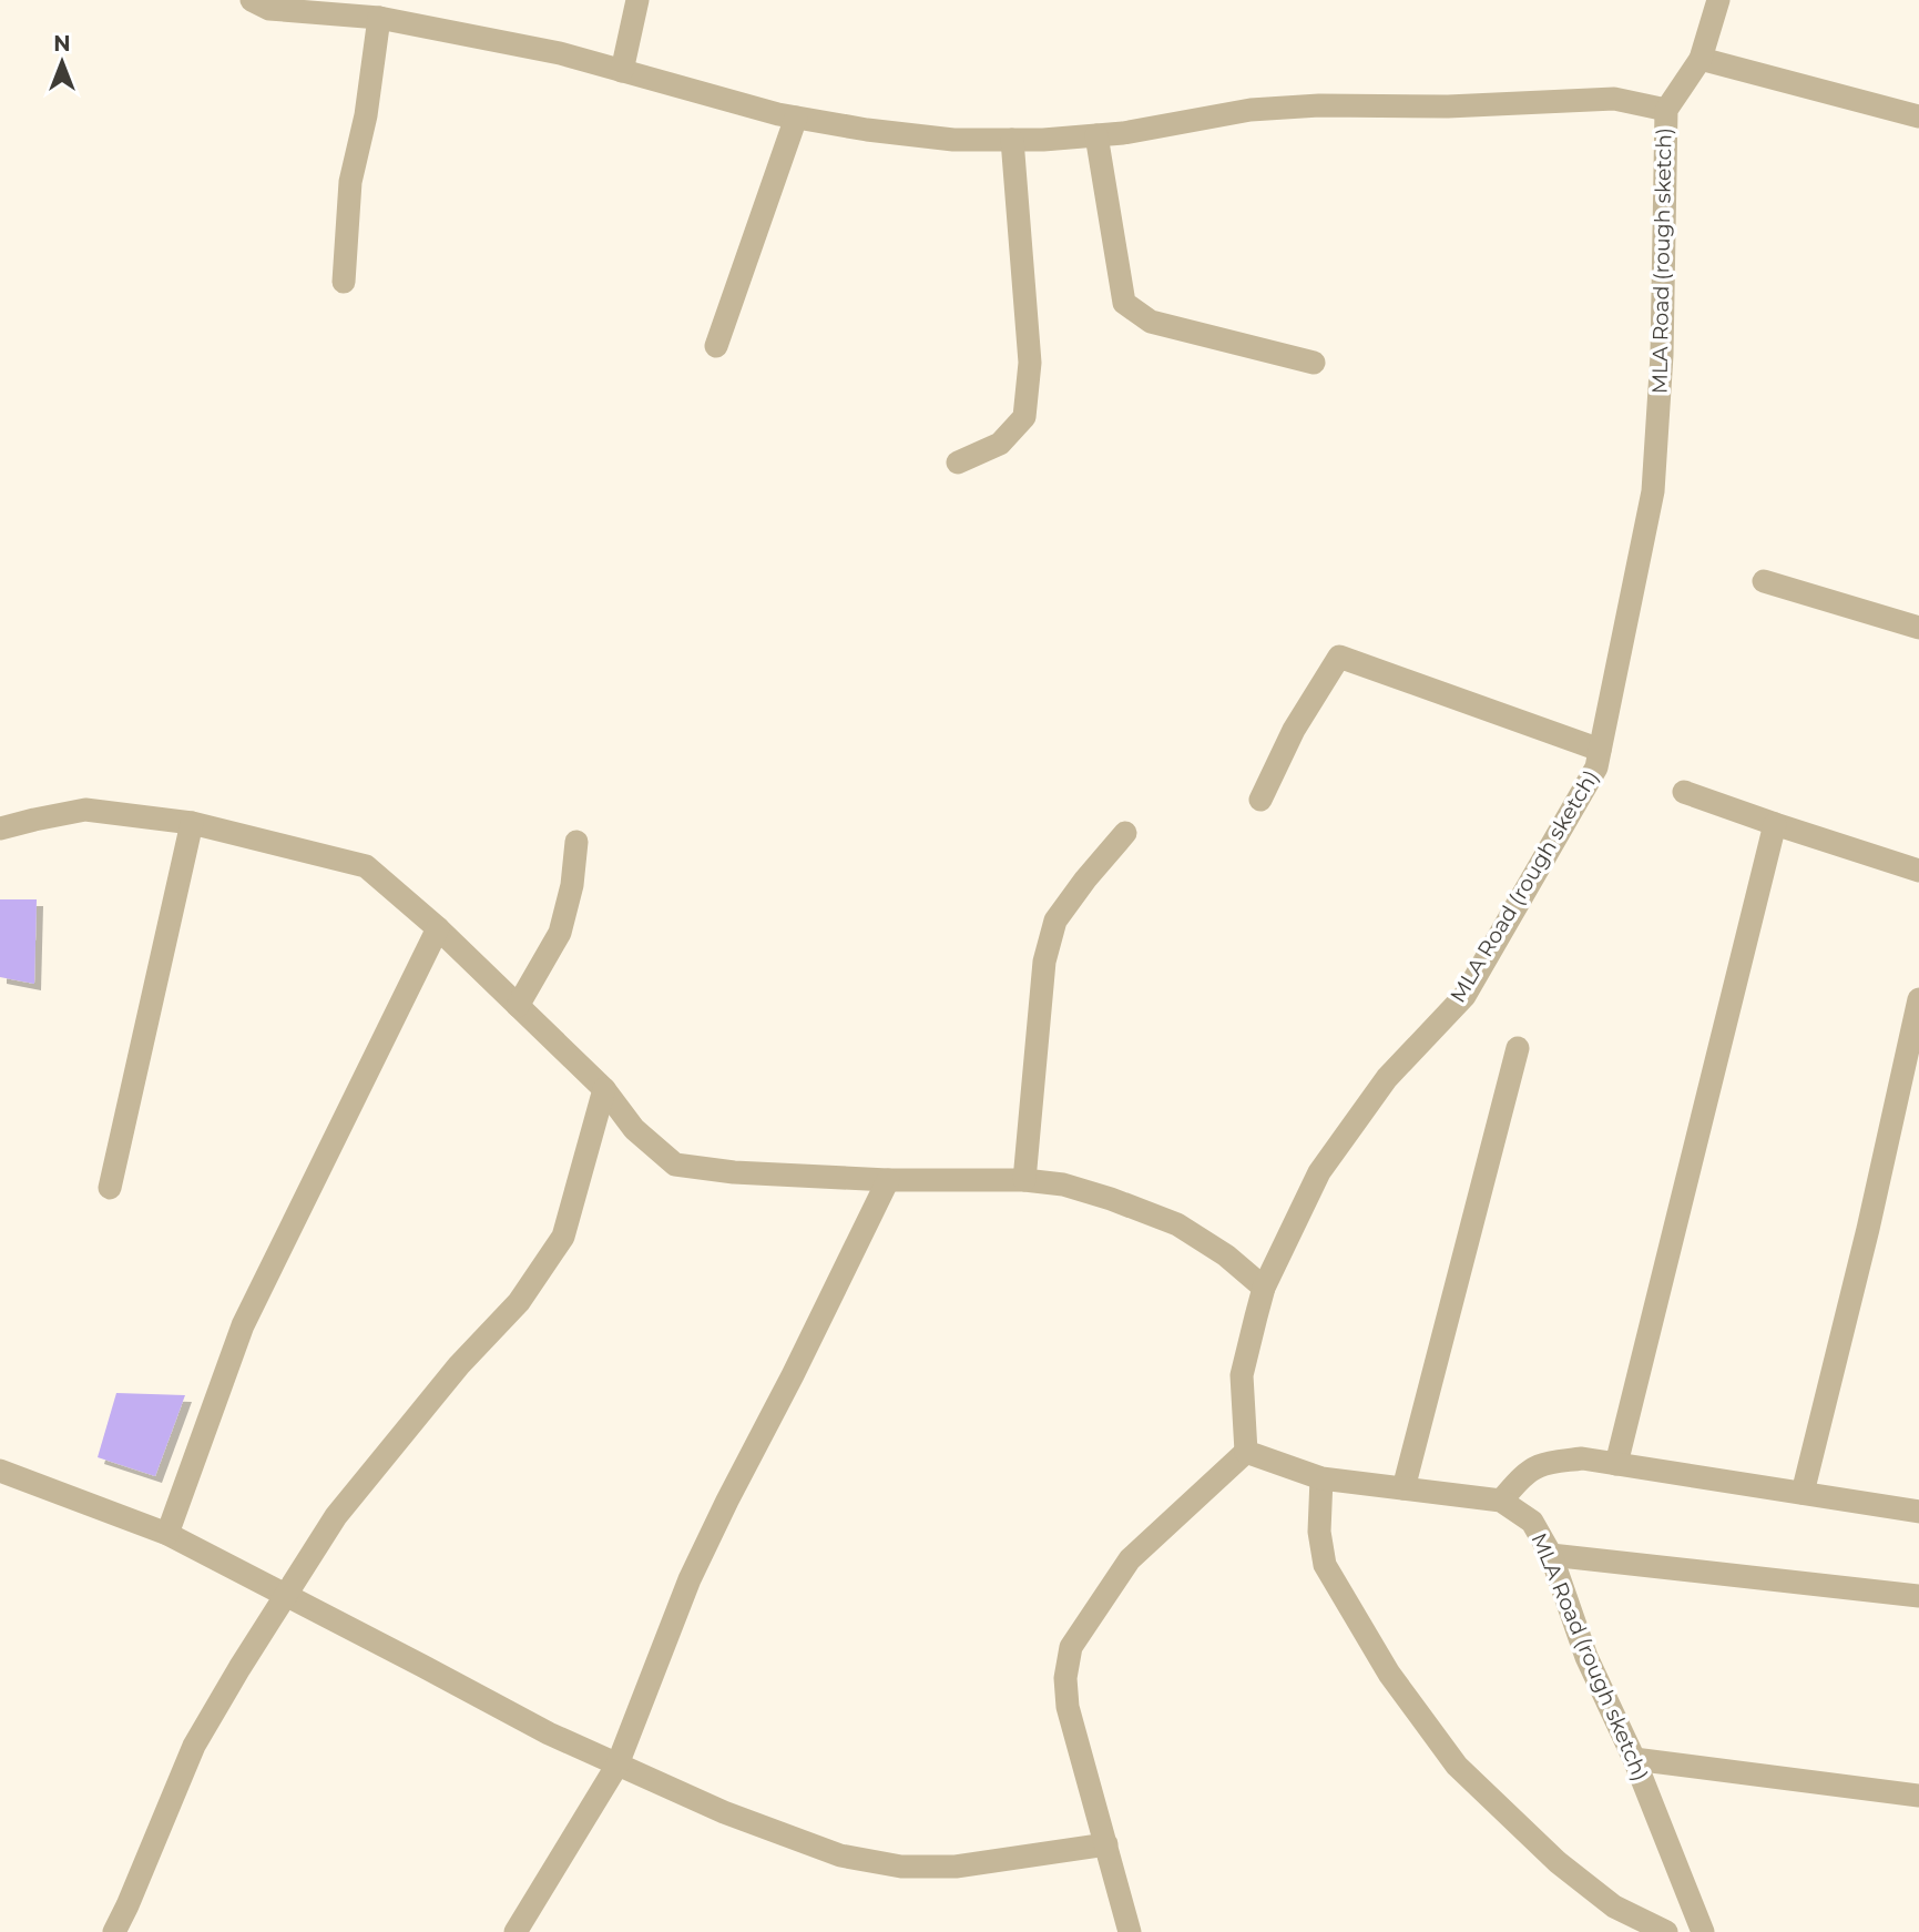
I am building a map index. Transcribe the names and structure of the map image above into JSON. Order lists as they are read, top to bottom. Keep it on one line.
{"streets":{"street":["MLA Road (rough sketch)"]},"north":"top"}
